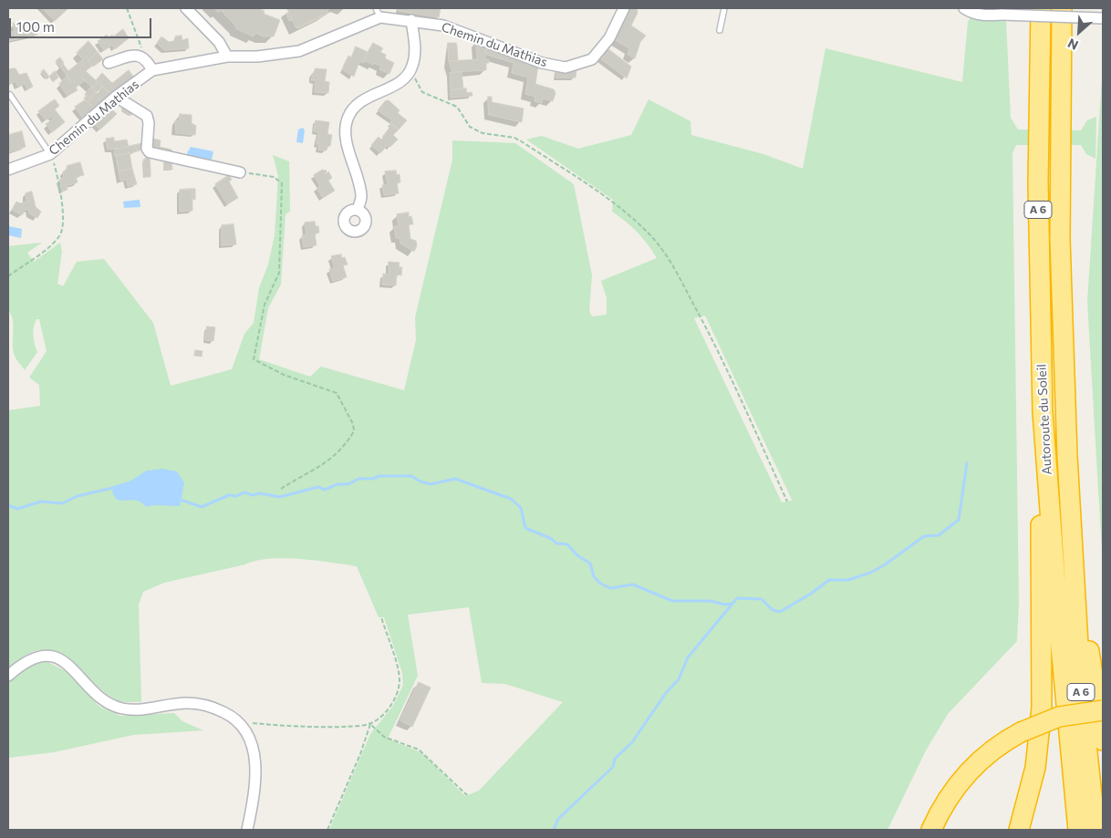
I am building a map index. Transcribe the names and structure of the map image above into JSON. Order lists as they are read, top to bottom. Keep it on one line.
{"streets":{"highway":["A 6","Autoroute du Soleil"],"street":["Chemin du Mathias"]},"scale_bar":"100 m","north":"bottom left"}
